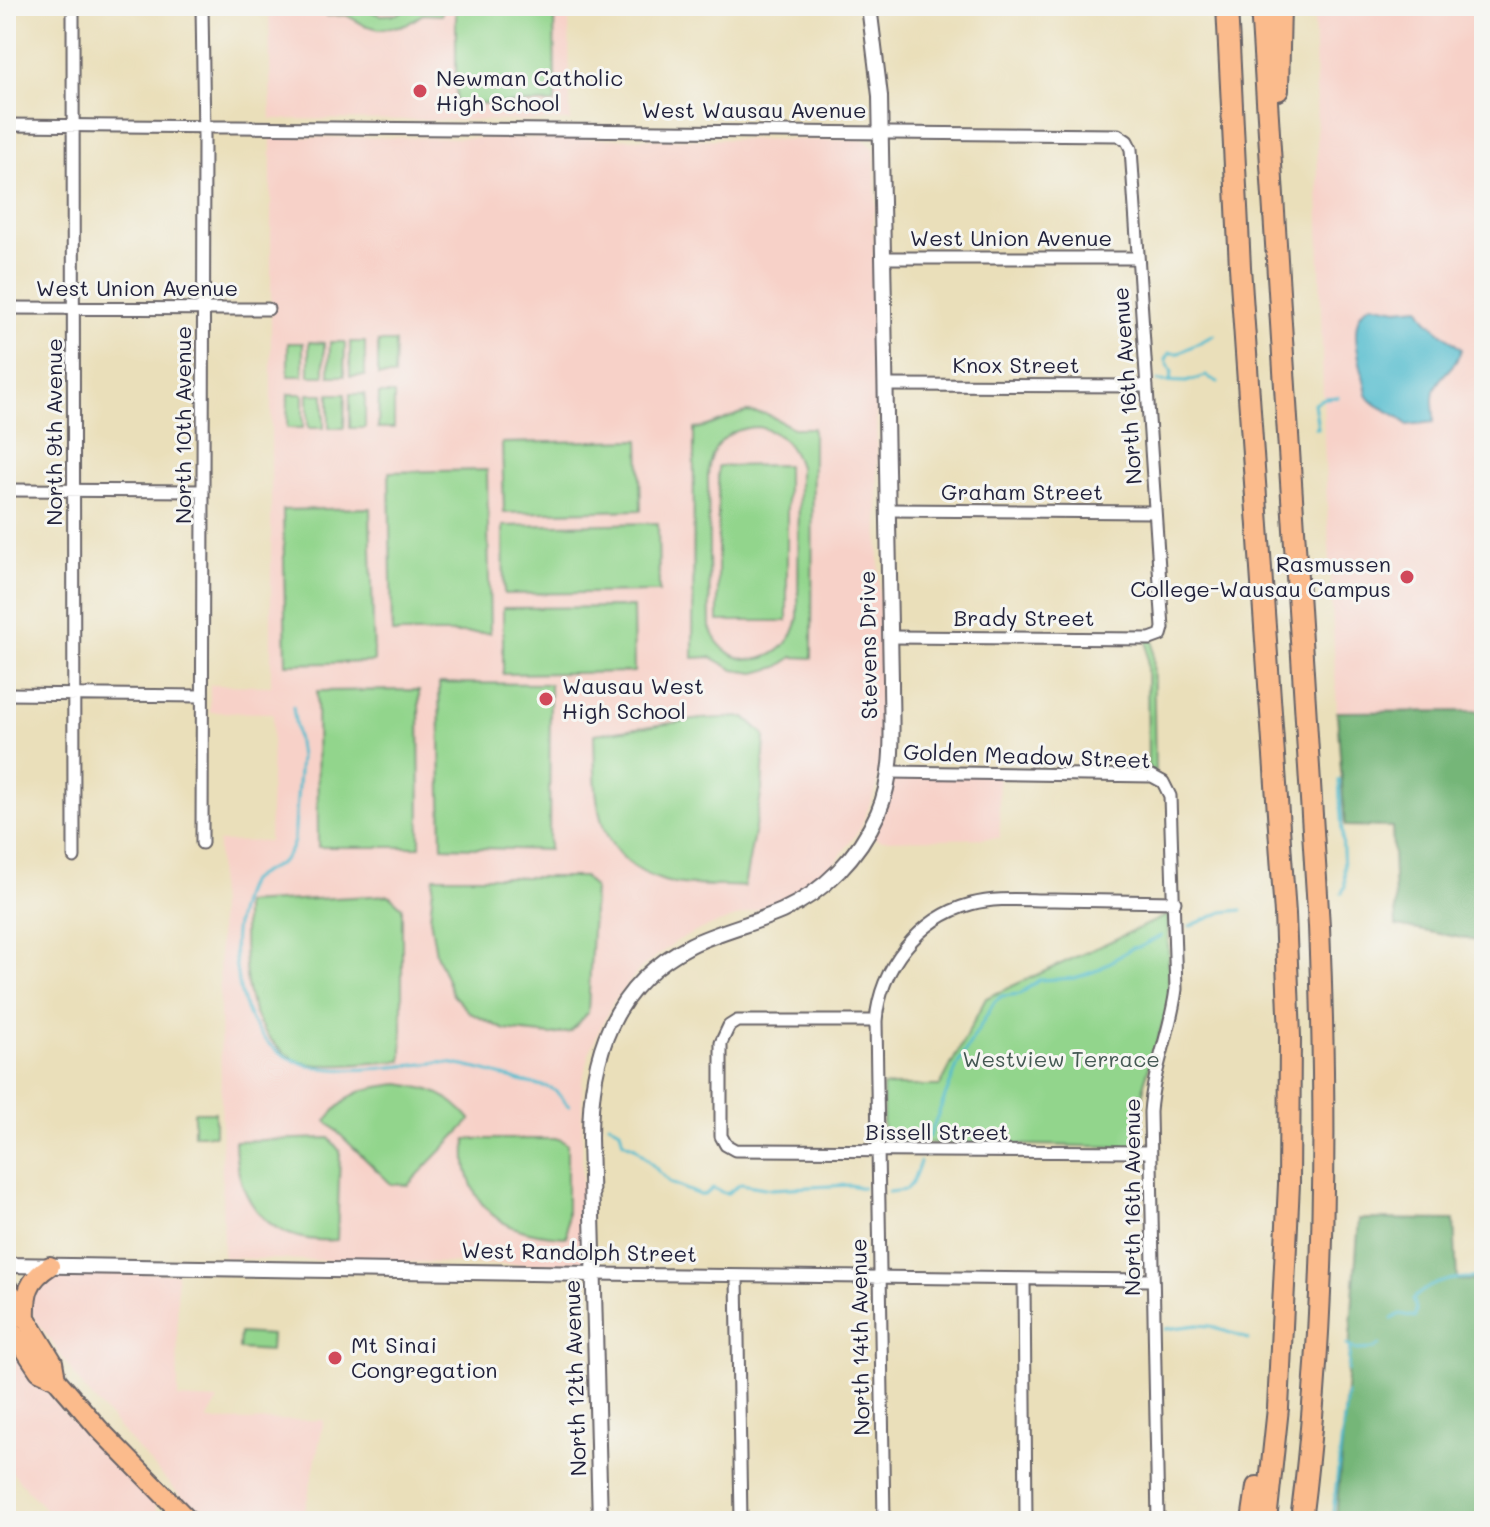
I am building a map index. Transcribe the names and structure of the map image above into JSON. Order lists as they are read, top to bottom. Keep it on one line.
{"streets":{"street":["West Wausau Avenue","West Union Avenue","Knox Street","North 16th Avenue","North 10th Avenue","North 9th Avenue","Graham Street","Brady Street","Stevens Drive","Golden Meadow Street","Bissell Street","West Randolph Street","North 14th Avenue","North 12th Avenue"]},"crossings":[["West Wausau Avenue","North 16th Avenue"],["West Wausau Avenue","North 10th Avenue"],["West Wausau Avenue","North 9th Avenue"],["West Wausau Avenue","Stevens Drive"],["West Union Avenue","North 16th Avenue"],["West Union Avenue","North 10th Avenue"],["West Union Avenue","North 9th Avenue"],["West Union Avenue","Stevens Drive"],["Knox Street","North 16th Avenue"],["Knox Street","Stevens Drive"],["North 16th Avenue","Graham Street"],["North 16th Avenue","Brady Street"],["North 16th Avenue","Golden Meadow Street"],["North 16th Avenue","Bissell Street"],["North 16th Avenue","West Randolph Street"],["North 16th Avenue","North 14th Avenue"],["Graham Street","Stevens Drive"],["Brady Street","Stevens Drive"],["Stevens Drive","Golden Meadow Street"],["Stevens Drive","North 12th Avenue"],["Bissell Street","North 14th Avenue"],["West Randolph Street","North 14th Avenue"],["West Randolph Street","North 12th Avenue"]],"parks":["Westview Terrace"],"places":["Newman Catholic High School","Rasmussen College-Wausau Campus","Wausau West High School","Mt Sinai Congregation"]}
